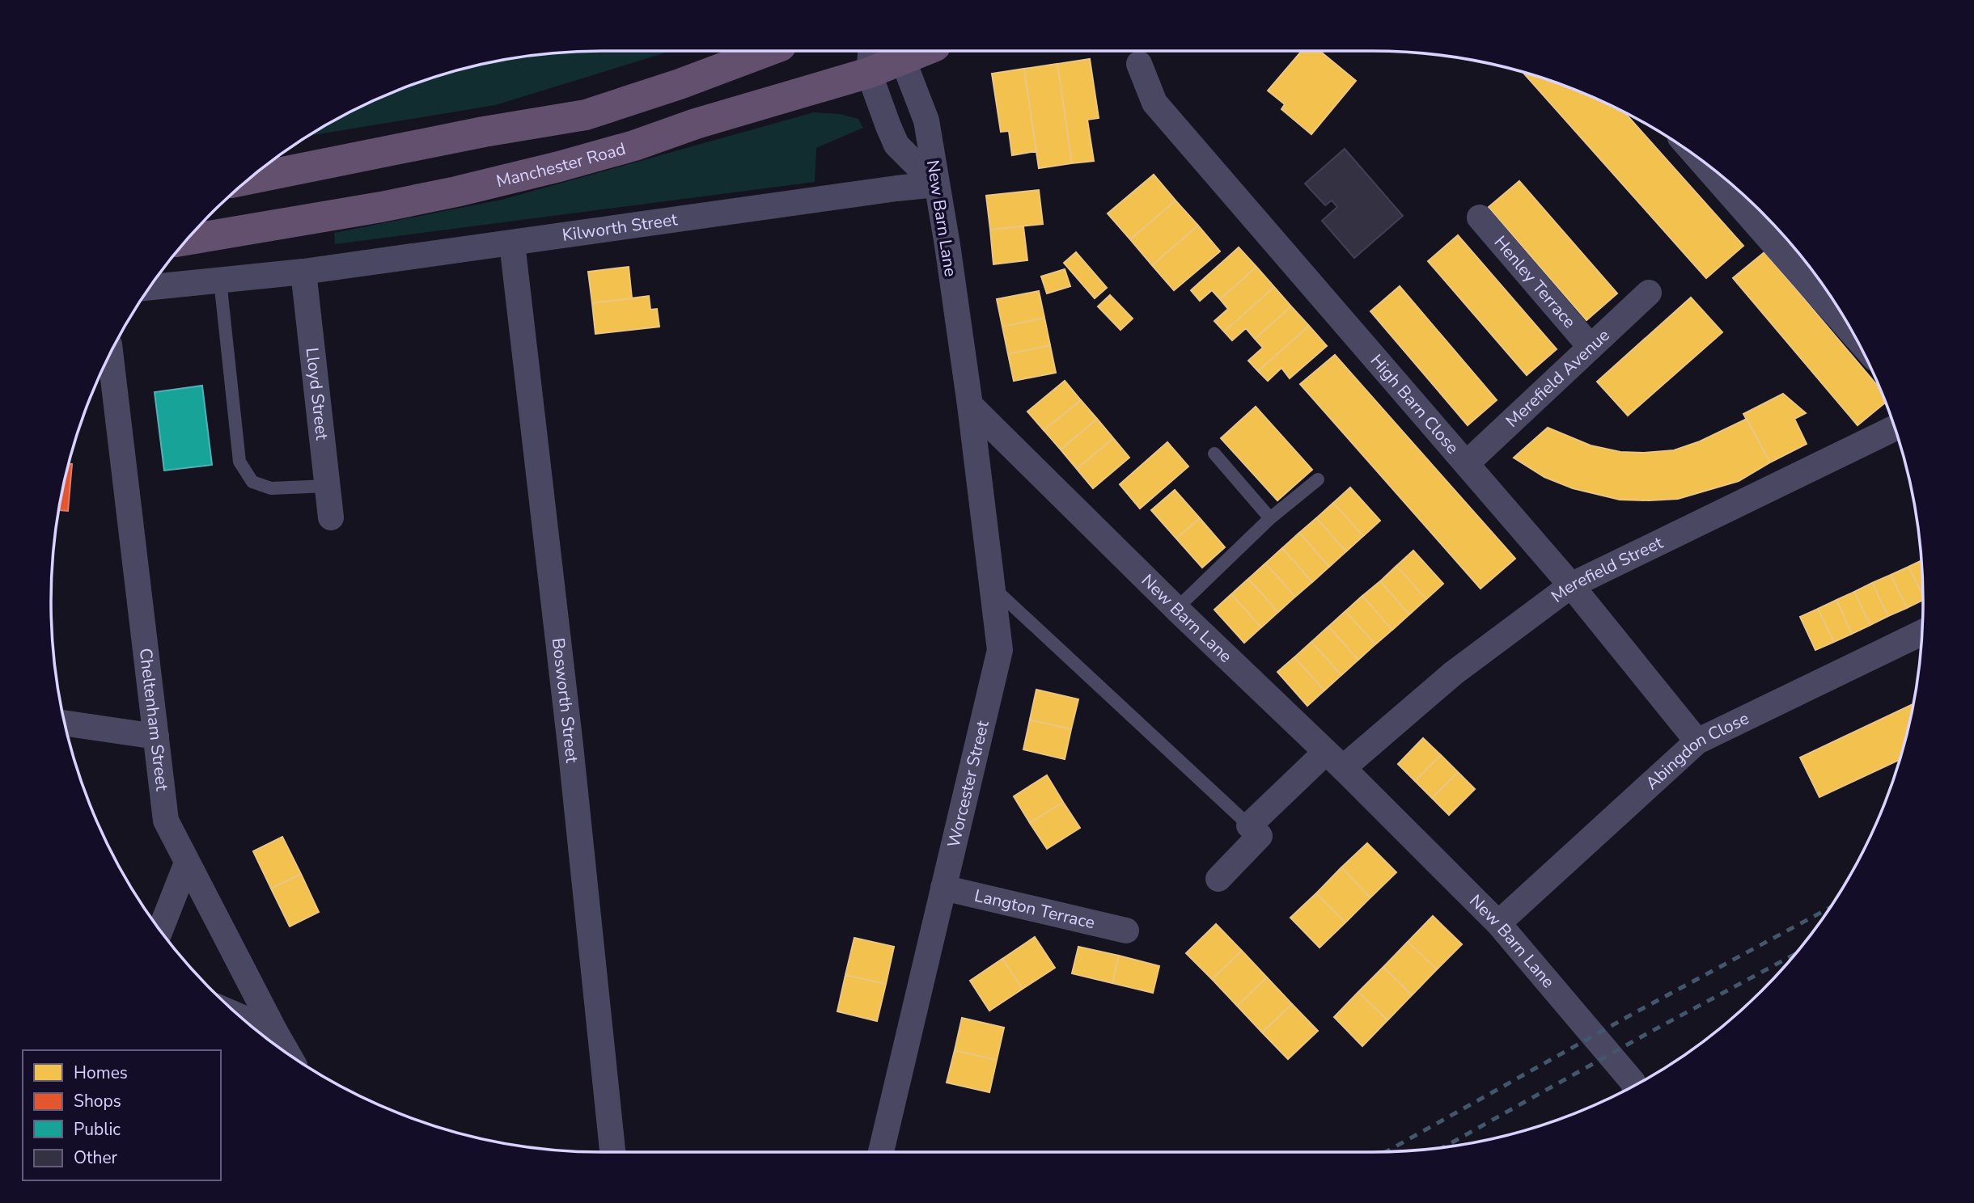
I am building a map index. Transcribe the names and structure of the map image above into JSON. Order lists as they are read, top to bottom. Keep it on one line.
{"streets":{"highway":["Manchester Road"],"street":["New Barn Lane","Kilworth Street","Henley Terrace","Merefield Avenue","Lloyd Street","High Barn Close","Merefield Street","Bosworth Street","Cheltenham Street","Abingdon Close","Worcester Street","Langton Terrace"]},"crossings":[["Manchester Road","New Barn Lane"],["New Barn Lane","Kilworth Street"],["New Barn Lane","Merefield Street"],["New Barn Lane","Abingdon Close"],["New Barn Lane","Worcester Street"],["Kilworth Street","Lloyd Street"],["Kilworth Street","Bosworth Street"],["Henley Terrace","Merefield Avenue"],["Merefield Avenue","High Barn Close"],["High Barn Close","Merefield Street"],["High Barn Close","Abingdon Close"],["Worcester Street","Langton Terrace"]],"legend":["Homes","Shops","Public","Other"]}
